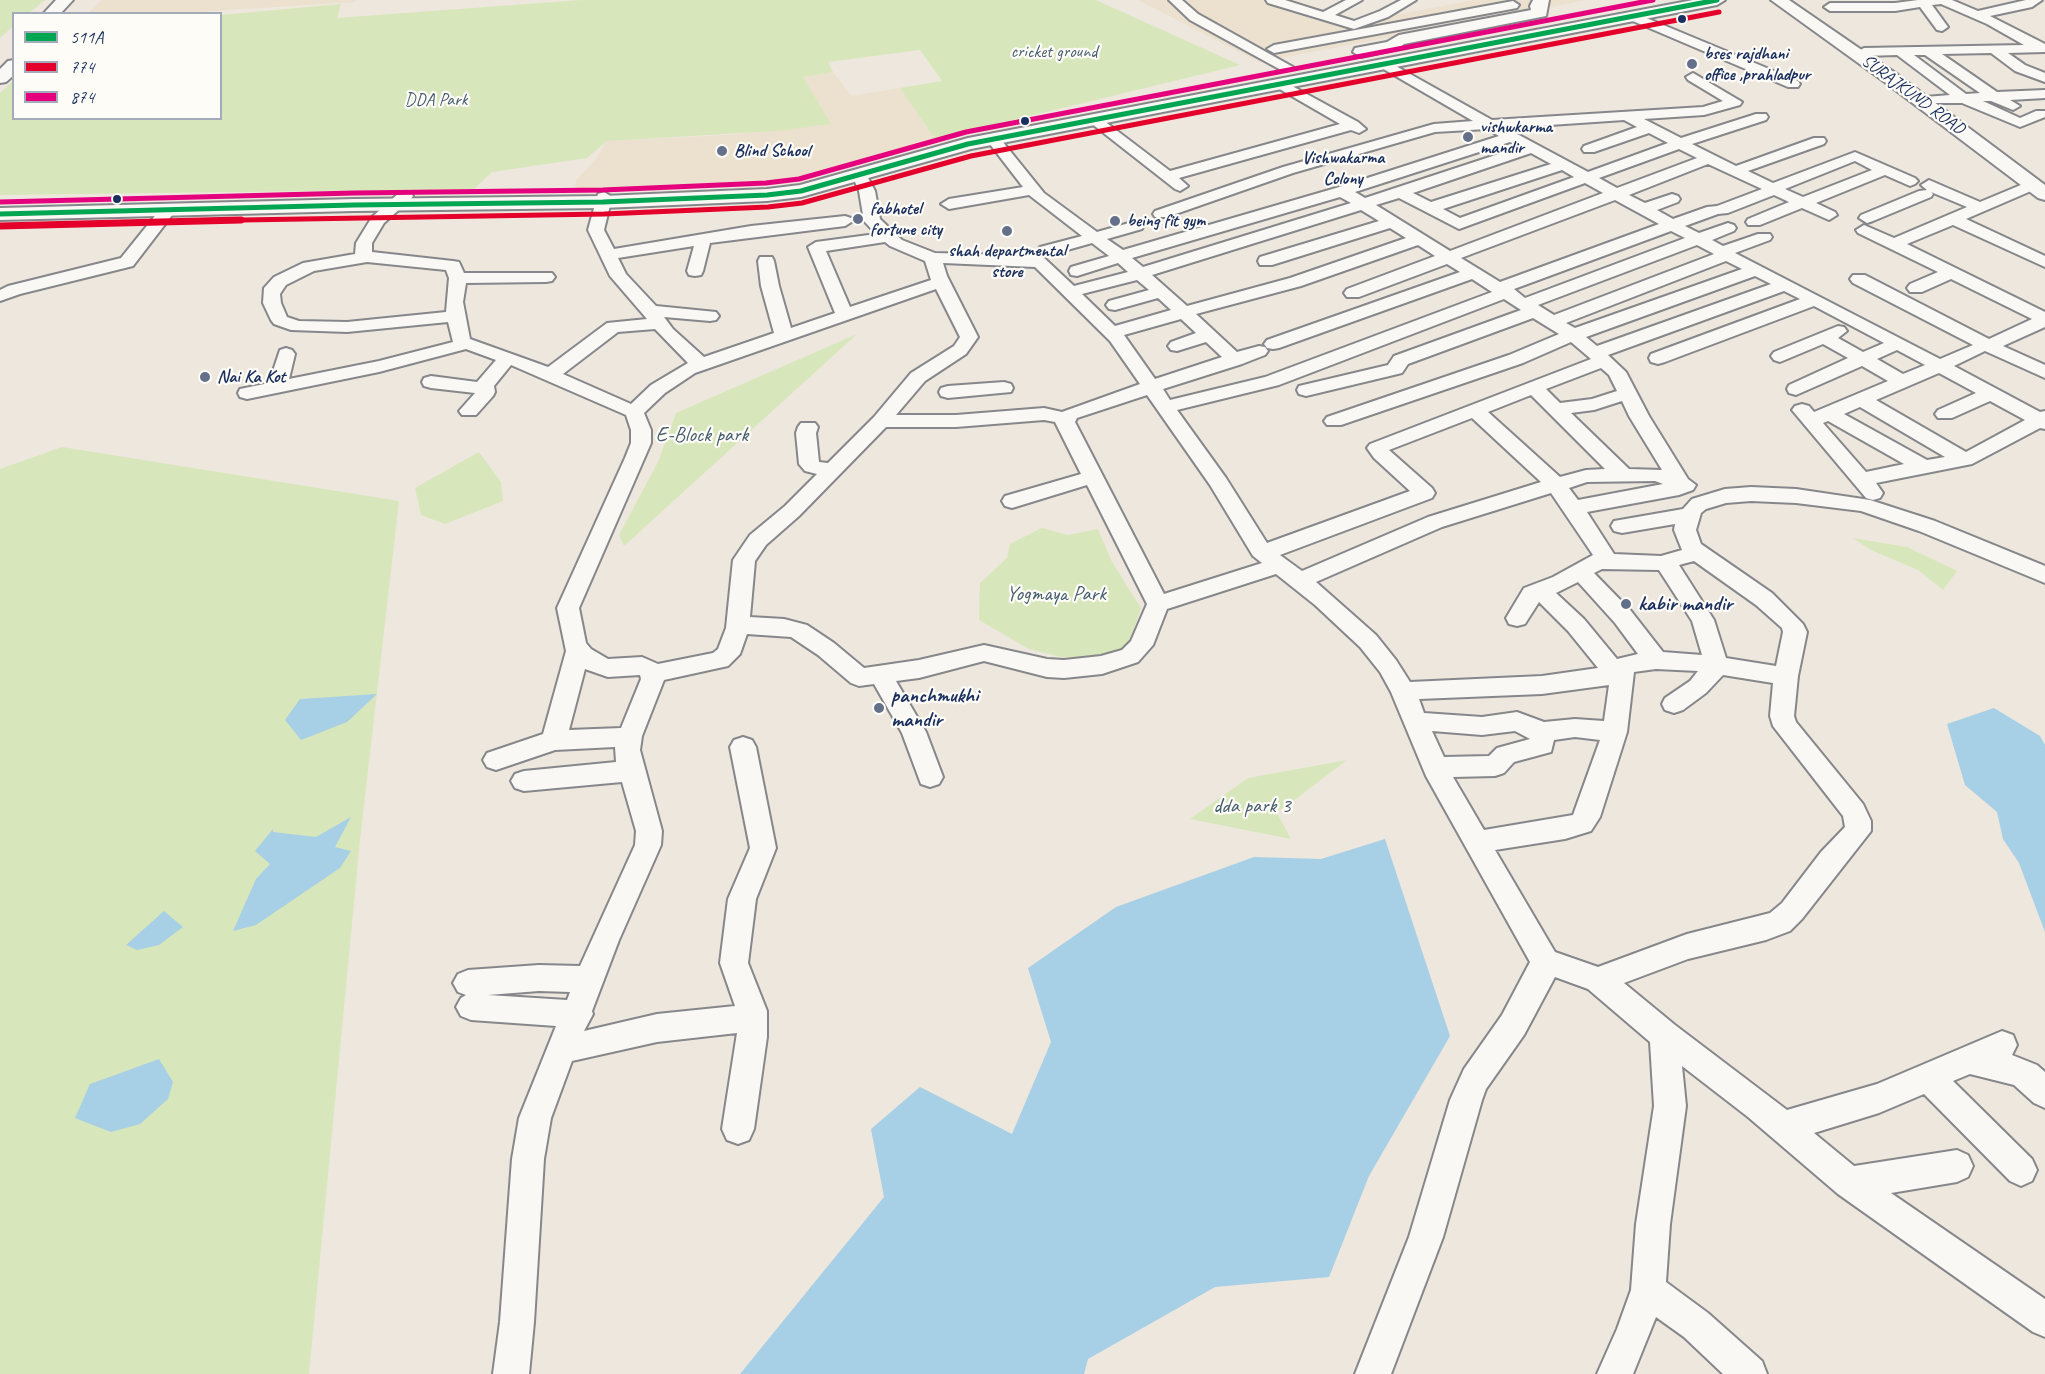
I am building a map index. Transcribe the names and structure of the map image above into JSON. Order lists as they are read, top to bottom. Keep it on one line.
{"streets":{"main road":["SURAJKUND ROAD"]},"districts":["Vishwakarma Colony"],"parks":["cricket ground","DDA Park","E-Block park","Yogmaya Park","dda park 3"],"places":["bses rajdhani office ,prahladpur","vishwkarma mandir","Blind School","fabhotel fortune city","being fit gym","shah departmental store","Nai Ka Kot","kabir mandir","panchmukhi mandir"],"lines":["transit line 511A","transit line 874","transit line 774"],"legend":["511A","774","874"]}
